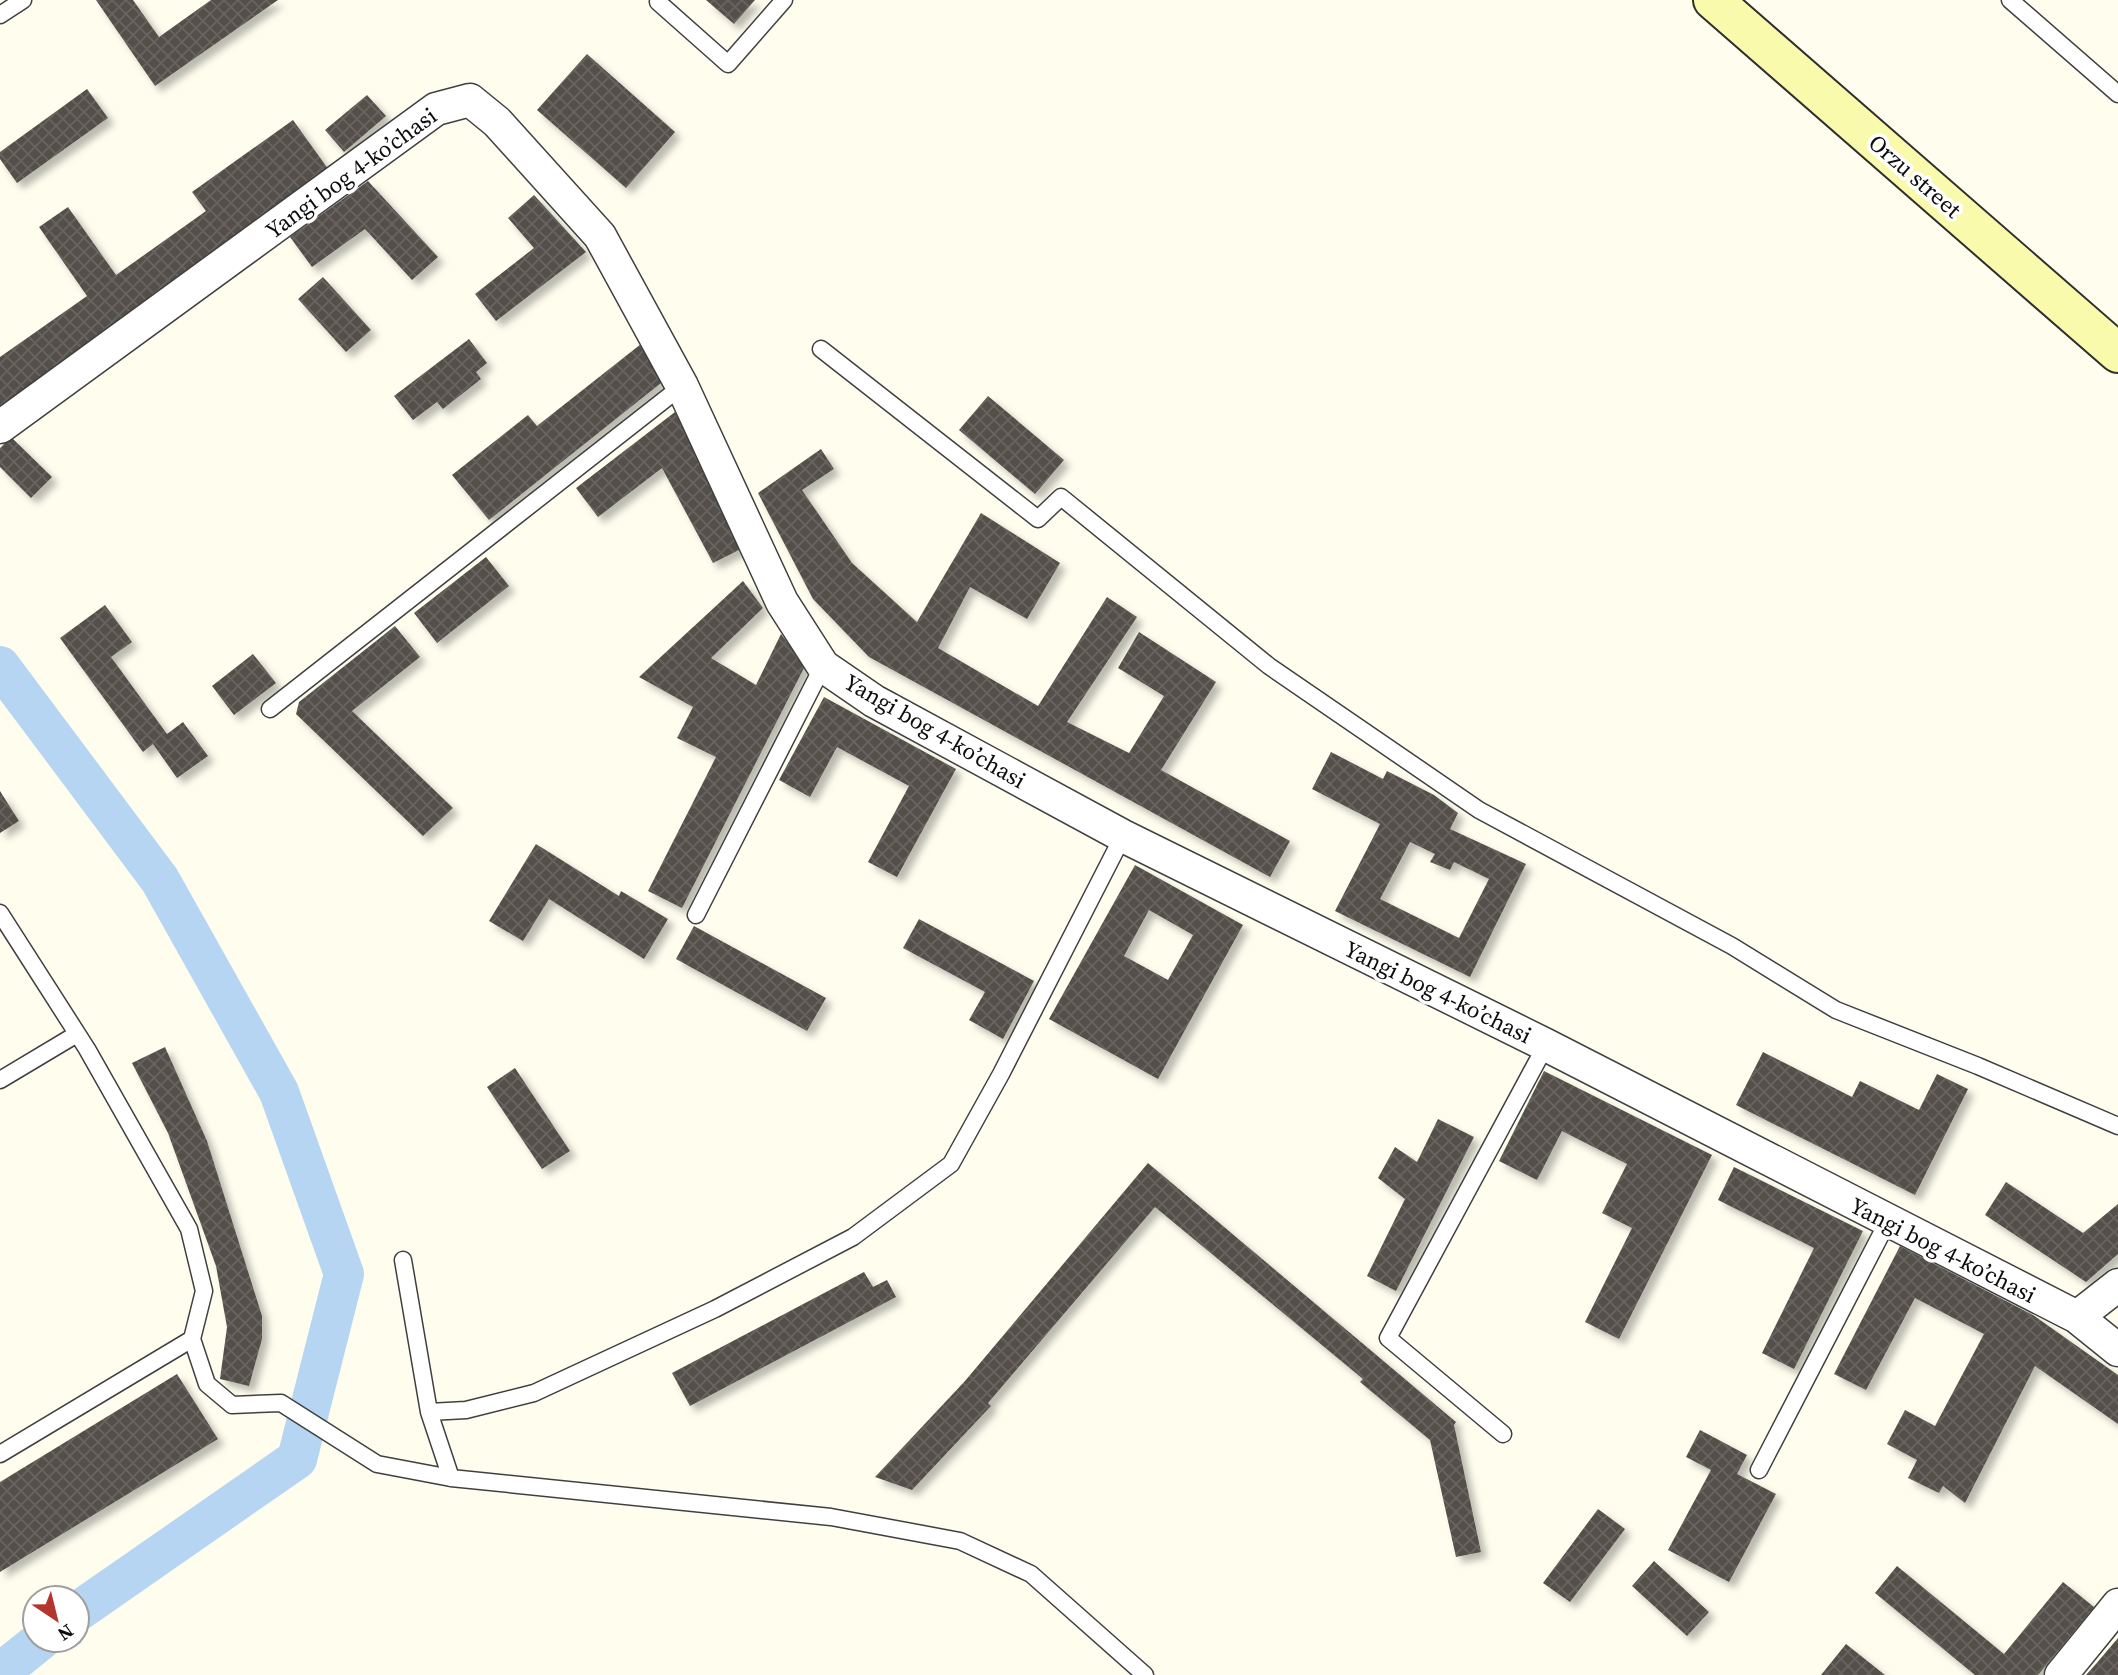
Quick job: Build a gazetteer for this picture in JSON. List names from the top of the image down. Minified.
{"streets":{"main road":["Orzu street"],"street":["Yangi bog 4-koʼchasi"]},"north":"bottom right"}
